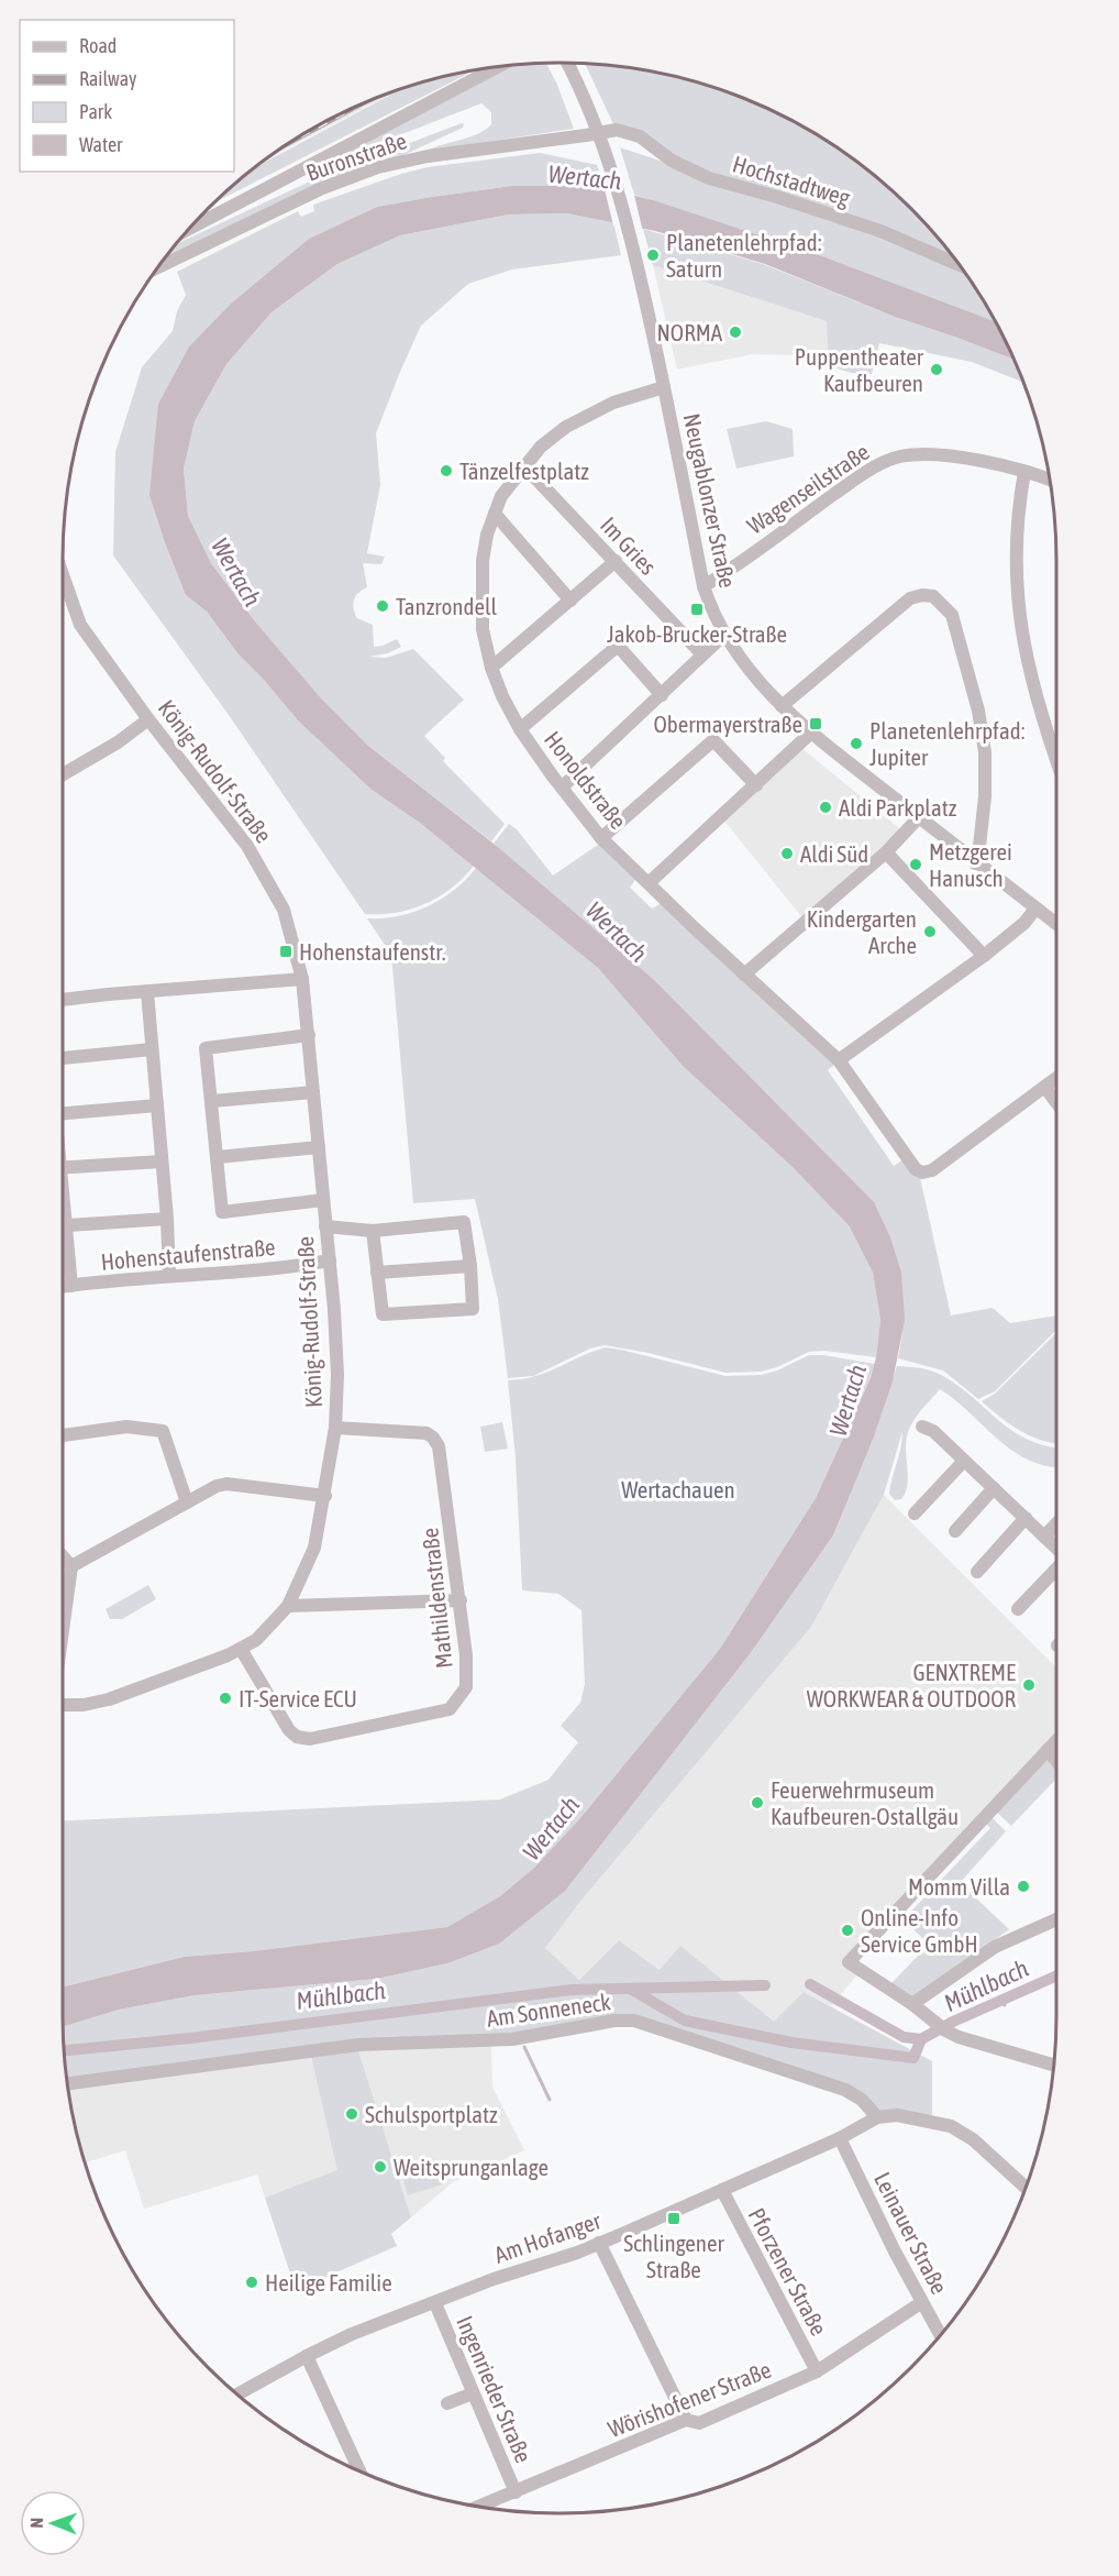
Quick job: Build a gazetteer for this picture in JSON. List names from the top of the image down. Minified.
{"streets":{"street":["Buronstraße","Hochstadtweg","Wagenseilstraße","Neugablonzer Straße","Im Gries","König-Rudolf-Straße","Honoldstraße","Hohenstaufenstraße","Mathildenstraße","Am Sonneneck","Leinauer Straße","Am Hofanger","Pforzener Straße","Ingenrieder Straße","Wörishofener Straße"]},"crossings":[["Buronstraße","Hochstadtweg"],["Buronstraße","Neugablonzer Straße"],["Hochstadtweg","Neugablonzer Straße"],["Wagenseilstraße","Neugablonzer Straße"],["Neugablonzer Straße","Honoldstraße"],["Im Gries","Honoldstraße"],["König-Rudolf-Straße","Hohenstaufenstraße"],["König-Rudolf-Straße","Mathildenstraße"],["Am Sonneneck","Am Hofanger"],["Leinauer Straße","Am Hofanger"],["Leinauer Straße","Wörishofener Straße"],["Am Hofanger","Pforzener Straße"],["Am Hofanger","Ingenrieder Straße"],["Pforzener Straße","Wörishofener Straße"],["Ingenrieder Straße","Wörishofener Straße"]],"water":["Wertach","Mühlbach"],"parks":["Wertachauen"],"places":{"other":["Planetenlehrpfad: Saturn","NORMA","Puppentheater Kaufbeuren","Tänzelfestplatz","Tanzrondell","Planetenlehrpfad: Jupiter","Aldi Parkplatz","Aldi Süd","Metzgerei Hanusch","Kindergarten Arche","GENXTREME WORKWEAR & OUTDOOR","IT-Service ECU","Feuerwehrmuseum Kaufbeuren-Ostallgäu","Momm Villa","Online-Info Service GmbH","Schulsportplatz","Weitsprunganlage","Heilige Familie"],"transit":["Jakob-Brucker-Straße","Obermayerstraße","Hohenstaufenstr.","Schlingener Straße"]},"legend":["Road","Railway","Park","Water"],"north":"left"}
